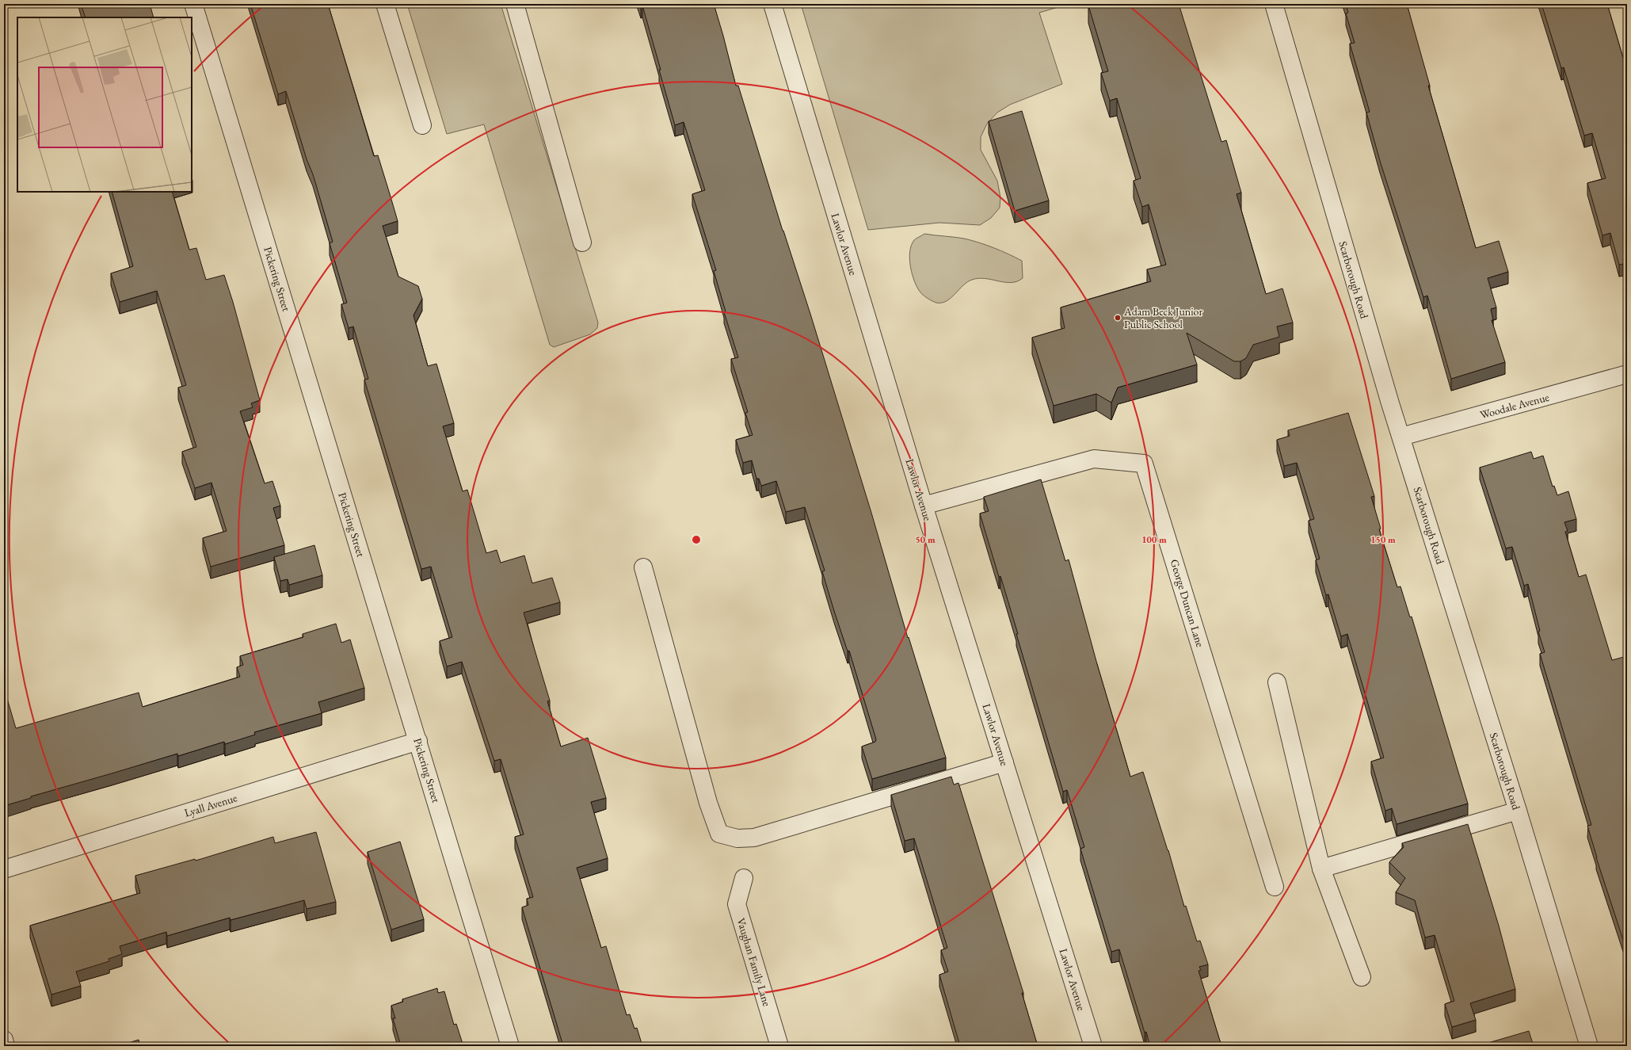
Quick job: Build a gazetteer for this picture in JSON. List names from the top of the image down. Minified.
{"streets":{"street":["Lawlor Avenue","Pickering Street","Scarborough Road","Woodale Avenue","George Duncan Lane","Lyall Avenue","Vaughan Family Lane"]},"crossings":[["Lawlor Avenue","George Duncan Lane"],["Pickering Street","Lyall Avenue"],["Scarborough Road","Woodale Avenue"]],"places":["Adam Beck Junior Public School"],"rings":["50 m","100 m","150 m"]}
